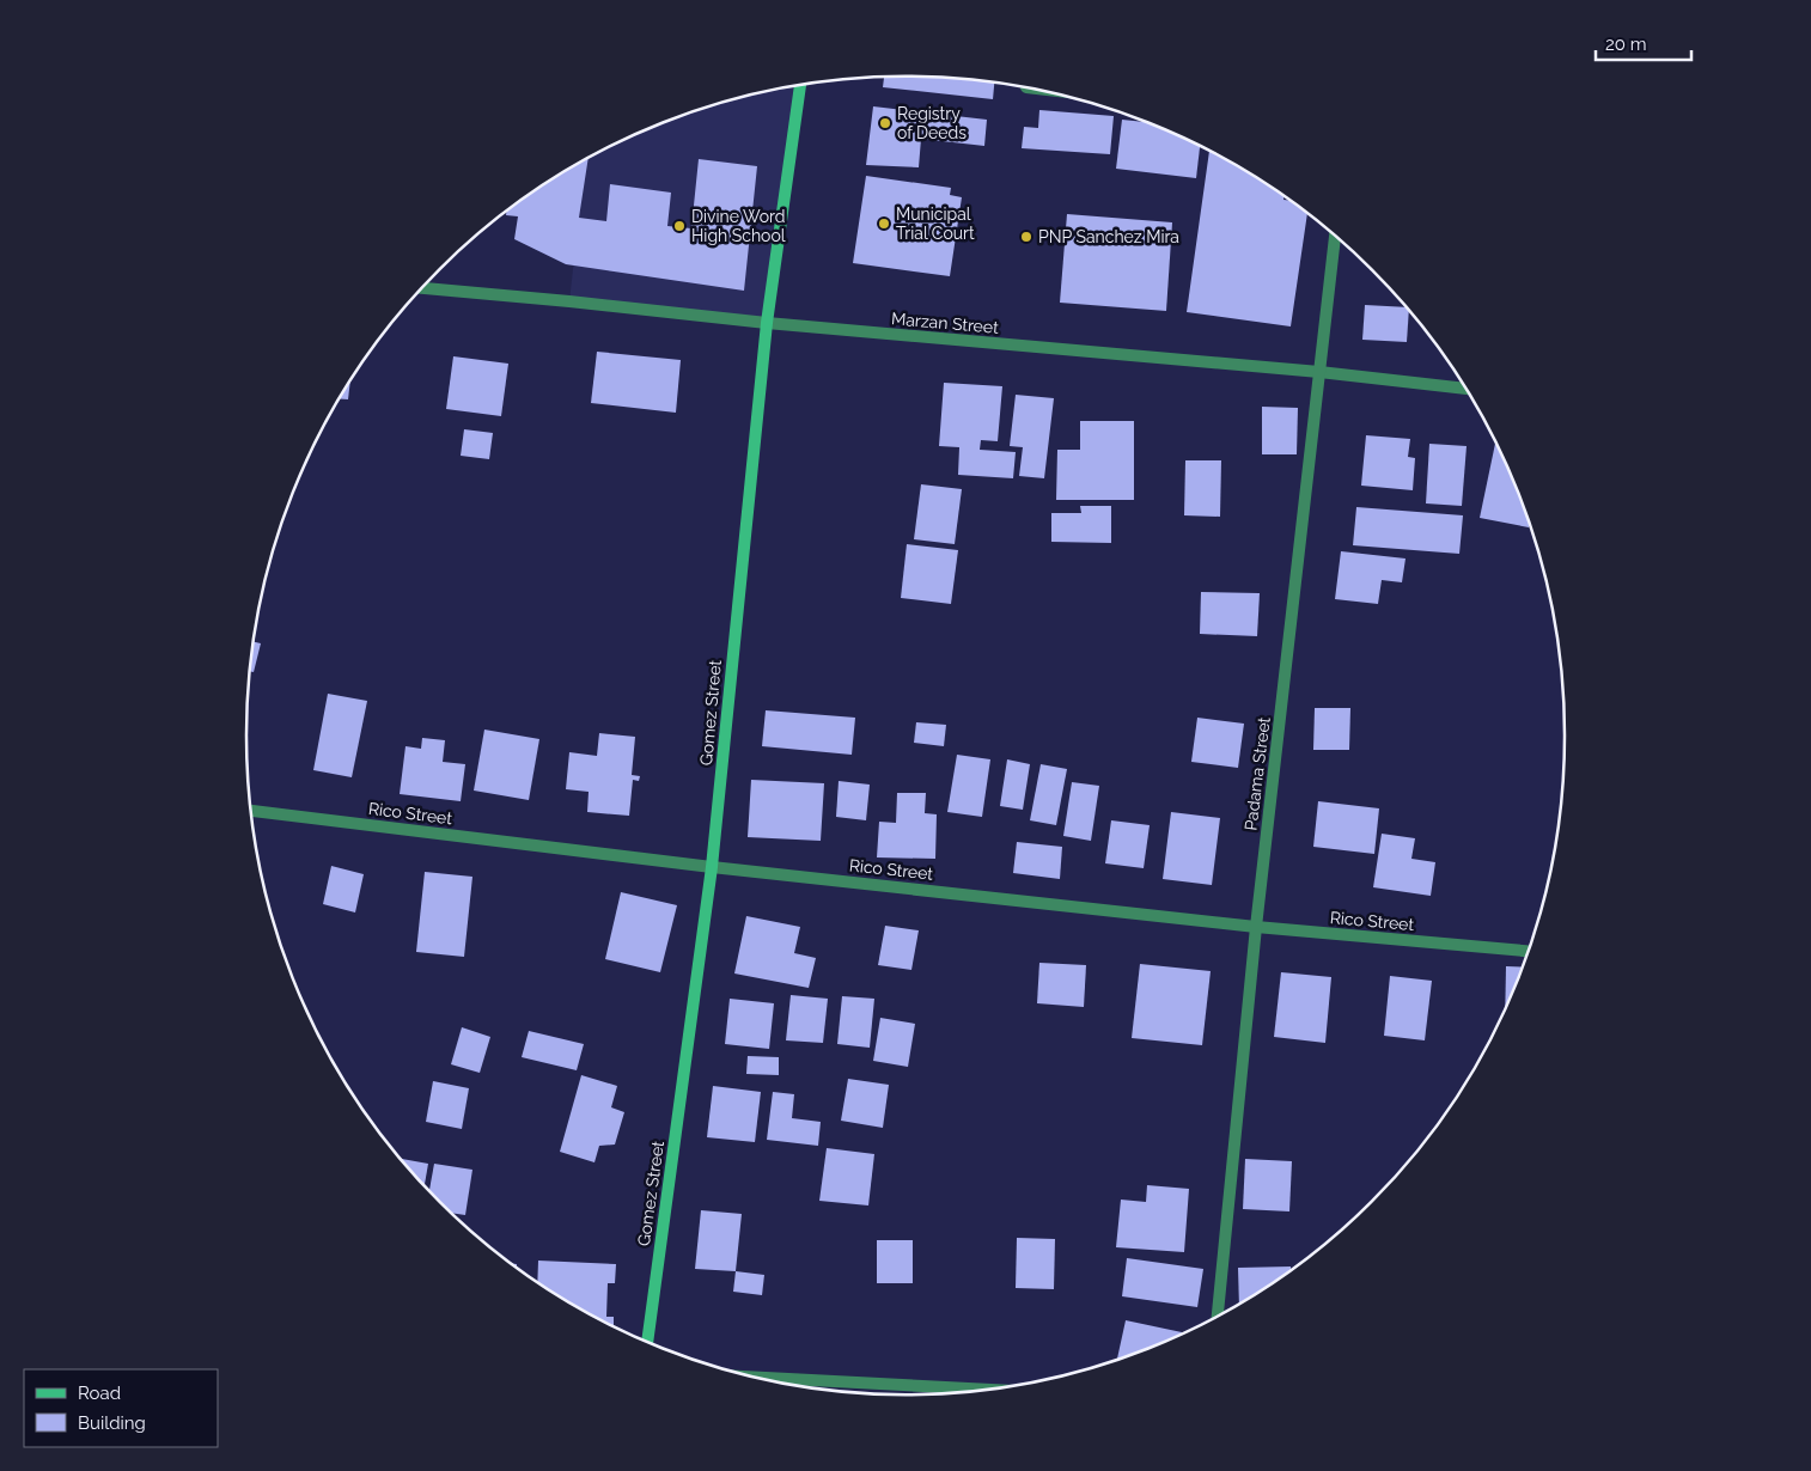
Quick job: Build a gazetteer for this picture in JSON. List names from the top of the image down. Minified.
{"streets":{"main road":["Gomez Street"],"street":["Marzan Street","Padama Street","Rico Street"]},"crossings":[["Marzan Street","Gomez Street"],["Marzan Street","Padama Street"],["Gomez Street","Rico Street"],["Padama Street","Rico Street"]],"places":["Registry of Deeds","Municipal Trial Court","Divine Word High School","PNP Sanchez Mira"],"legend":["Road","Building"],"scale_bar":"20 m"}
